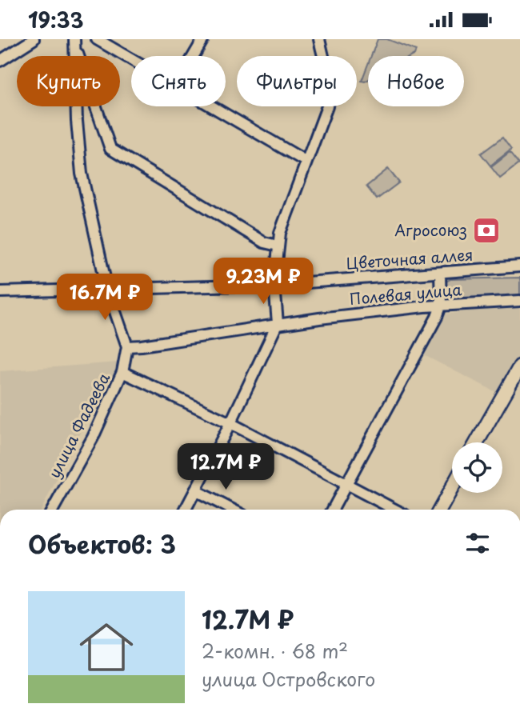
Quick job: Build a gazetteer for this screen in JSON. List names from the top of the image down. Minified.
{"streets":{"street":["Цветочная аллея","Полевая улица","улица Фадеева"]},"crossings":[["Полевая улица","улица Фадеева"]],"places":{"bank":["Агросоюз"]},"page":{"status":"19:33","chip":["Купить","Снять","Фильтры","Новое"],"price":["9.23M ₽","16.7M ₽","12.7M ₽"],"heading":"Объектов: 3","list":[{"name":"12.7M ₽","note":"2-комн. · 68 m² · улица Островского"}]}}
